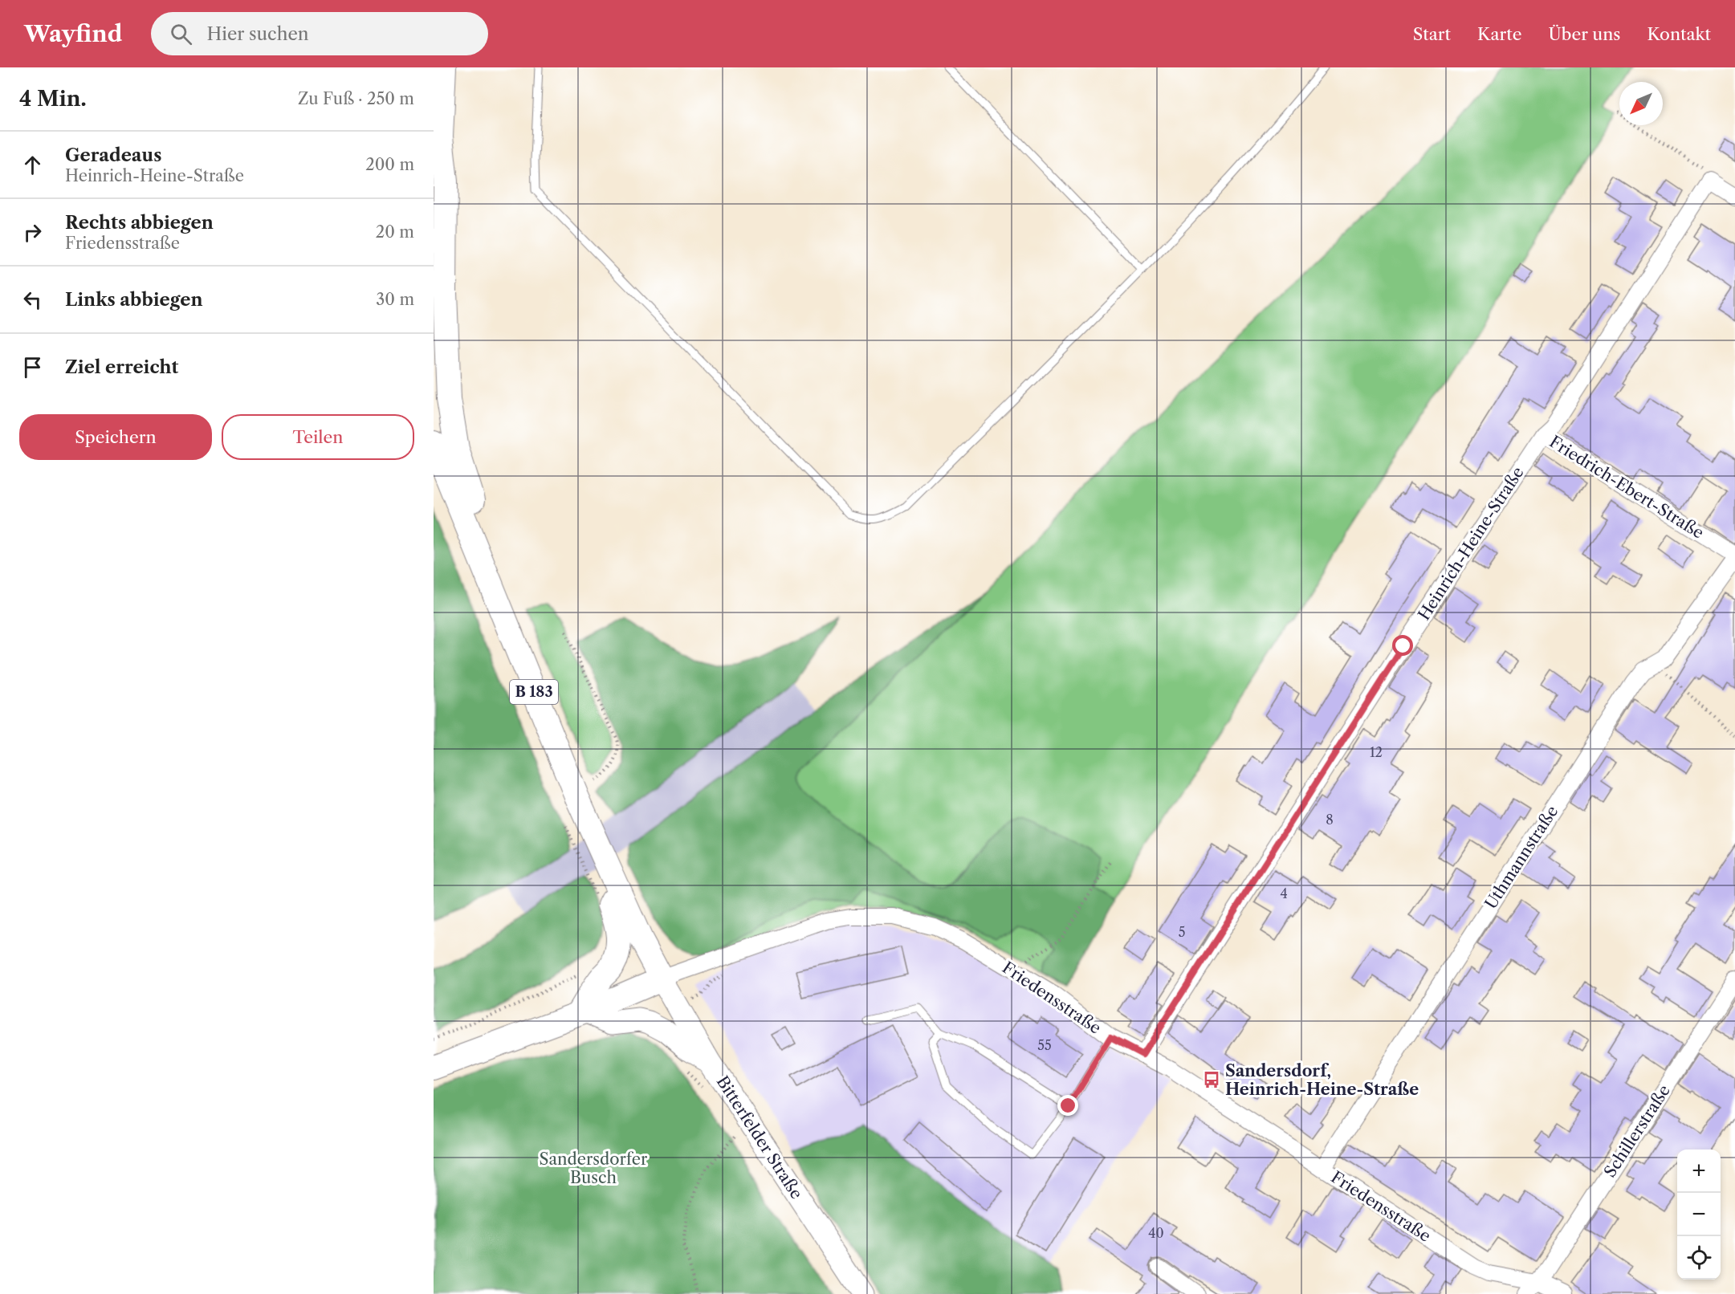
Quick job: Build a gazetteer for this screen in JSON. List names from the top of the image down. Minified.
{"streets":{"main road":["B 183"],"street":["Friedrich-Ebert-Straße","Heinrich-Heine-Straße","Uthmannstraße","Friedensstraße","Schillerstraße","Bitterfelder Straße"]},"crossings":[["Friedrich-Ebert-Straße","Heinrich-Heine-Straße"],["Heinrich-Heine-Straße","Friedensstraße"],["B 183","Friedensstraße"],["B 183","Bitterfelder Straße"],["Uthmannstraße","Friedensstraße"],["Friedensstraße","Schillerstraße"],["Friedensstraße","Bitterfelder Straße"]],"parks":["Sandersdorfer Busch"],"places":{"bus stop":["Sandersdorf, Heinrich-Heine-Straße"]},"house_numbers":["12","8","4","5","55","40"],"north":"bottom left","page":{"header":"Wayfind","search":"Hier suchen","nav":["Start","Karte","Über uns","Kontakt"],"heading":["4 Min.","Zu Fuß · 250 m"],"list":[["Geradeaus","Heinrich-Heine-Straße","200 m"],["Rechts abbiegen","Friedensstraße","20 m"],["Links abbiegen","30 m"],"Ziel erreicht"],"buttons":["Speichern","Teilen"],"map_buttons":["+","−"]}}
